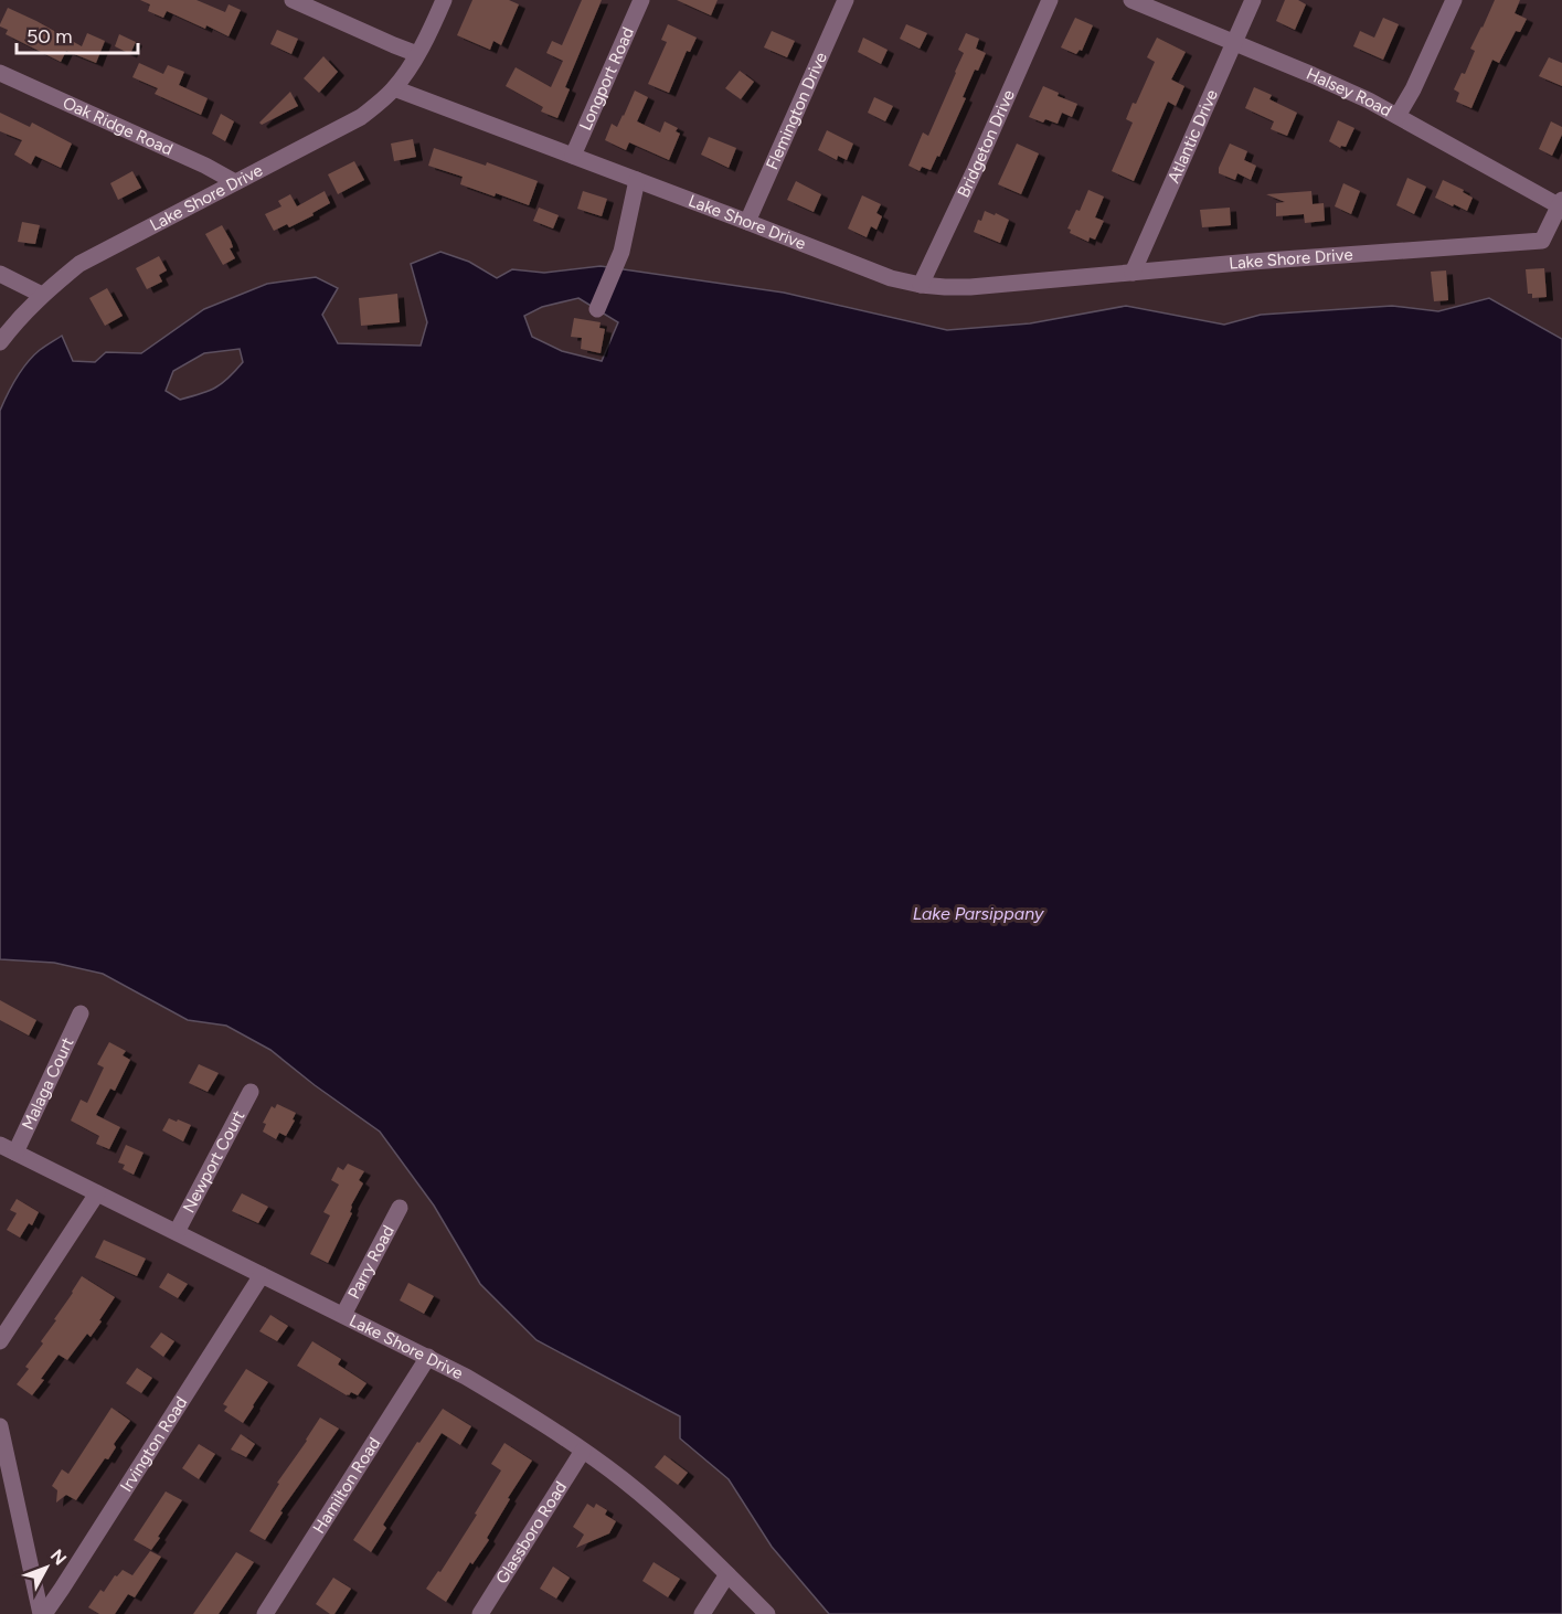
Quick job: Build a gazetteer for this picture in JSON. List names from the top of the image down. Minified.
{"streets":{"street":["Longport Road","Halsey Road","Flemington Drive","Oak Ridge Road","Atlantic Drive","Bridgeton Drive","Lake Shore Drive","Malaga Court","Newport Court","Parry Road","Irvington Road","Hamilton Road","Glassboro Road"]},"crossings":[["Longport Road","Lake Shore Drive"],["Halsey Road","Atlantic Drive"],["Halsey Road","Lake Shore Drive"],["Flemington Drive","Lake Shore Drive"],["Oak Ridge Road","Lake Shore Drive"],["Atlantic Drive","Lake Shore Drive"],["Bridgeton Drive","Lake Shore Drive"],["Lake Shore Drive","Malaga Court"],["Lake Shore Drive","Newport Court"],["Lake Shore Drive","Parry Road"],["Lake Shore Drive","Irvington Road"],["Lake Shore Drive","Hamilton Road"],["Lake Shore Drive","Glassboro Road"]],"water":["Lake Parsippany"],"scale_bar":"50 m","north":"top right"}
